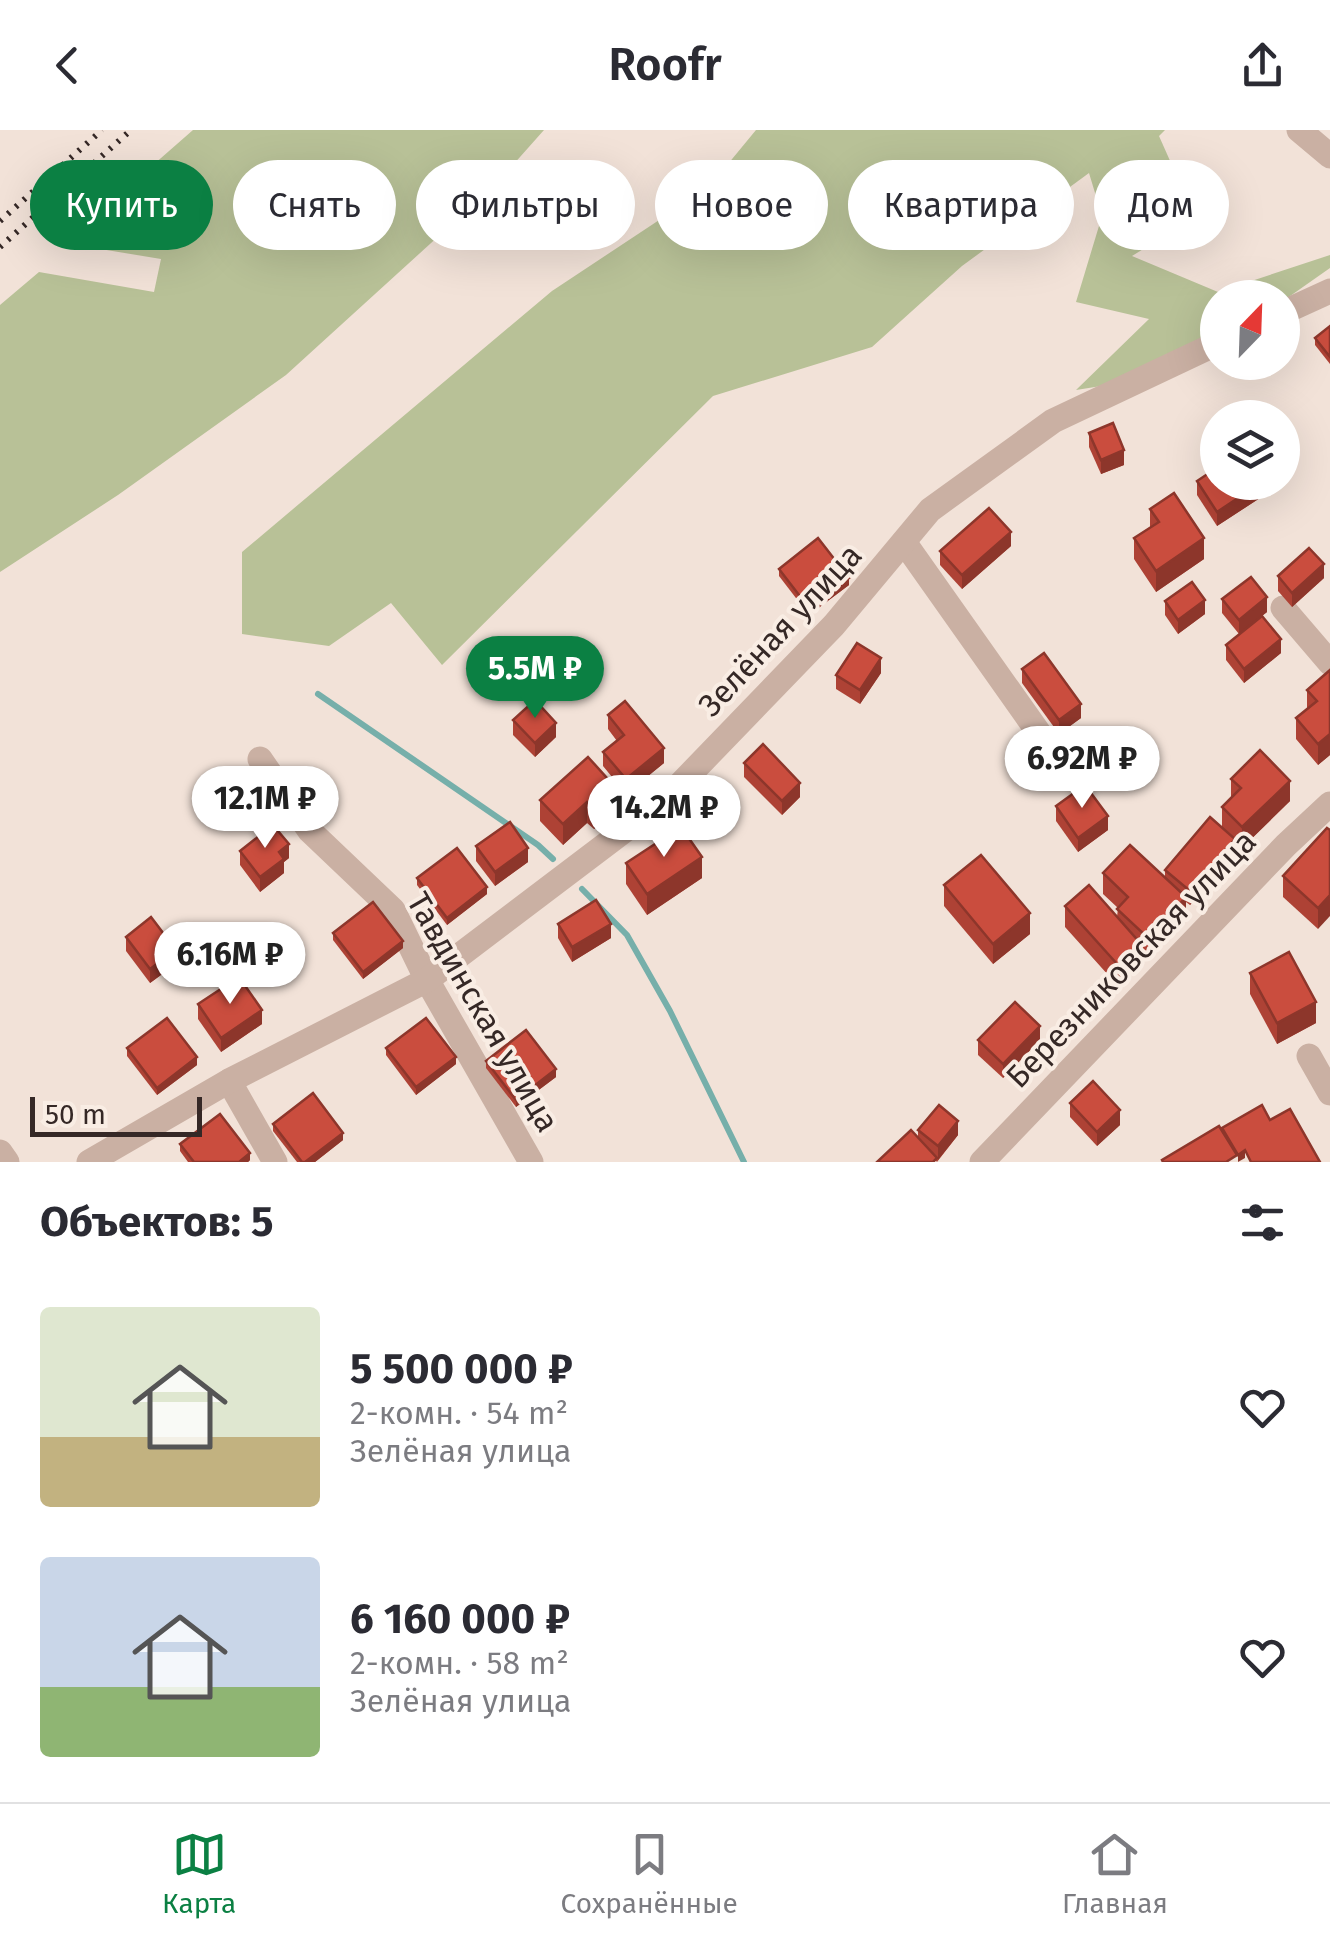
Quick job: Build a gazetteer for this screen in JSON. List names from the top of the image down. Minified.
{"streets":{"street":["Зелёная улица","Березниковская улица","Тавдинская улица"]},"crossings":[["Зелёная улица","Тавдинская улица"]],"scale_bar":"50 m","north":"top right","page":{"header":"Roofr","chip":["Купить","Снять","Фильтры","Новое","Квартира","Дом"],"price":["5.5M ₽","6.92M ₽","12.1M ₽","14.2M ₽","6.16M ₽"],"scale":"50 m","heading":"Объектов: 5","list":[{"name":"5 500 000 ₽","note":"2-комн. · 54 m² · Зелёная улица"},{"name":"6 160 000 ₽","note":"2-комн. · 58 m² · Зелёная улица"}],"tabs":["Карта","Сохранённые","Главная"]}}
